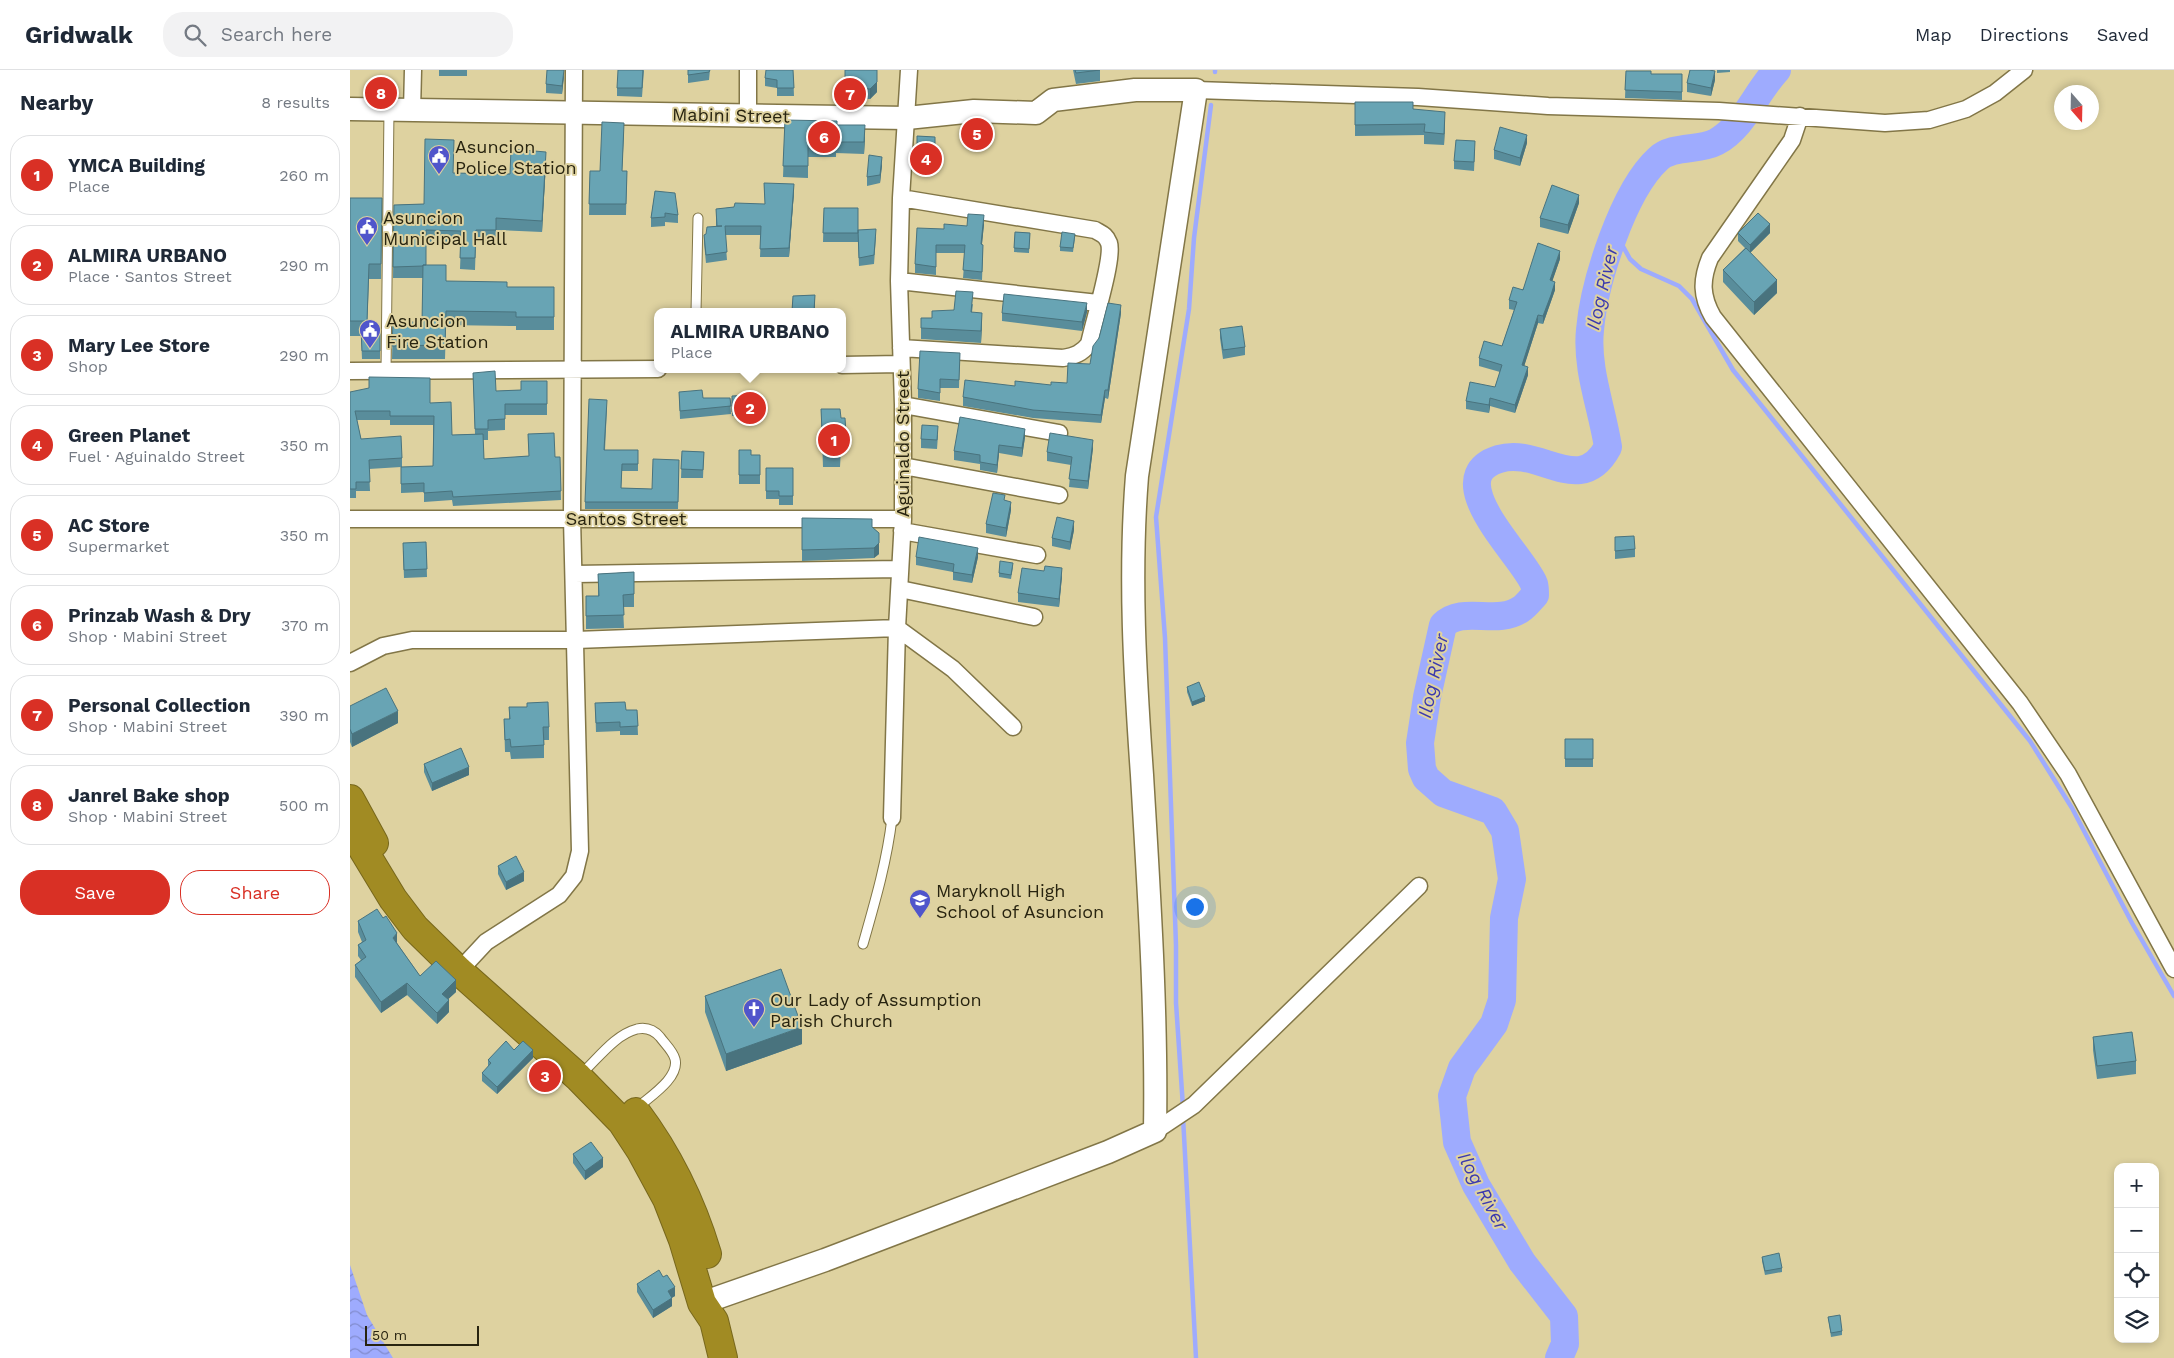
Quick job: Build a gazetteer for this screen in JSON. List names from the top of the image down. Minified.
{"streets":{"street":["Mabini Street","Aguinaldo Street","Santos Street"]},"crossings":[["Mabini Street","Aguinaldo Street"],["Aguinaldo Street","Santos Street"]],"water":["Ilog River"],"places":{"public building":["Asuncion Police Station","Asuncion Municipal Hall","Asuncion Fire Station"],"school or university":["Maryknoll High School of Asuncion"],"church":["Our Lady of Assumption Parish Church"]},"scale_bar":"50 m","north":"bottom","page":{"header":"Gridwalk","search":"Search here","nav":["Map","Directions","Saved"],"heading":["Nearby","8 results"],"pins":["8","7","5","6","4","2","1","3"],"list":[{"mark":"1","name":"YMCA Building","note":"Place","value":"260 m"},{"mark":"2","name":"ALMIRA URBANO","note":"Place · Santos Street","value":"290 m"},{"mark":"3","name":"Mary Lee Store","note":"Shop","value":"290 m"},{"mark":"4","name":"Green Planet","note":"Fuel · Aguinaldo Street","value":"350 m"},{"mark":"5","name":"AC Store","note":"Supermarket","value":"350 m"},{"mark":"6","name":"Prinzab Wash & Dry","note":"Shop · Mabini Street","value":"370 m"},{"mark":"7","name":"Personal Collection","note":"Shop · Mabini Street","value":"390 m"},{"mark":"8","name":"Janrel Bake shop","note":"Shop · Mabini Street","value":"500 m"}],"popup":["ALMIRA URBANO","Place"],"buttons":["Save","Share"],"map_buttons":["+","−"],"scale":"50 m"}}
